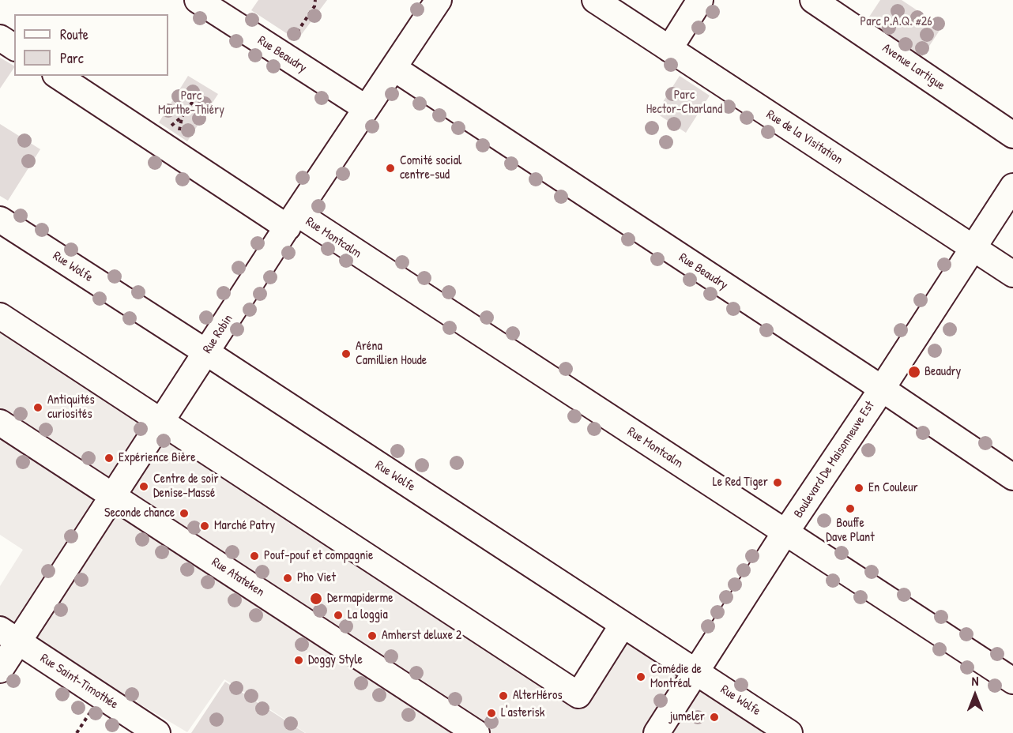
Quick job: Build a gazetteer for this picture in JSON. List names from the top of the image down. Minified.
{"streets":{"street":["Rue Beaudry","Avenue Lartigue","Rue de la Visitation","Rue Montcalm","Rue Wolfe","Rue Robin","Boulevard De Maisonneuve Est","Rue Atateken","Rue Saint-Timothée"]},"crossings":[["Rue Beaudry","Rue Robin"],["Rue Beaudry","Boulevard De Maisonneuve Est"],["Rue de la Visitation","Boulevard De Maisonneuve Est"],["Rue Montcalm","Rue Robin"],["Rue Montcalm","Boulevard De Maisonneuve Est"],["Rue Wolfe","Rue Robin"],["Rue Wolfe","Boulevard De Maisonneuve Est"],["Rue Robin","Rue Atateken"],["Rue Robin","Rue Saint-Timothée"]],"parks":["Parc P.A.Q. #26","Parc Hector-Charland","Parc Marthe-Thiéry"],"places":["Comité social centre-sud","Aréna Camillien Houde","Beaudry","Antiquités curiosités","Expérience Bière","Le Red Tiger","Centre de soir Denise-Massé","En Couleur","Bouffe Dave Plant","Seconde chance","Marché Patry","Pouf-pouf et compagnie","Pho Viet","Dermapiderme","La loggia","Amherst deluxe 2","Doggy Style","Comédie de Montréal","AlterHéros","L'asterisk","jumeler"],"legend":["Route","Parc"],"north":"top"}
